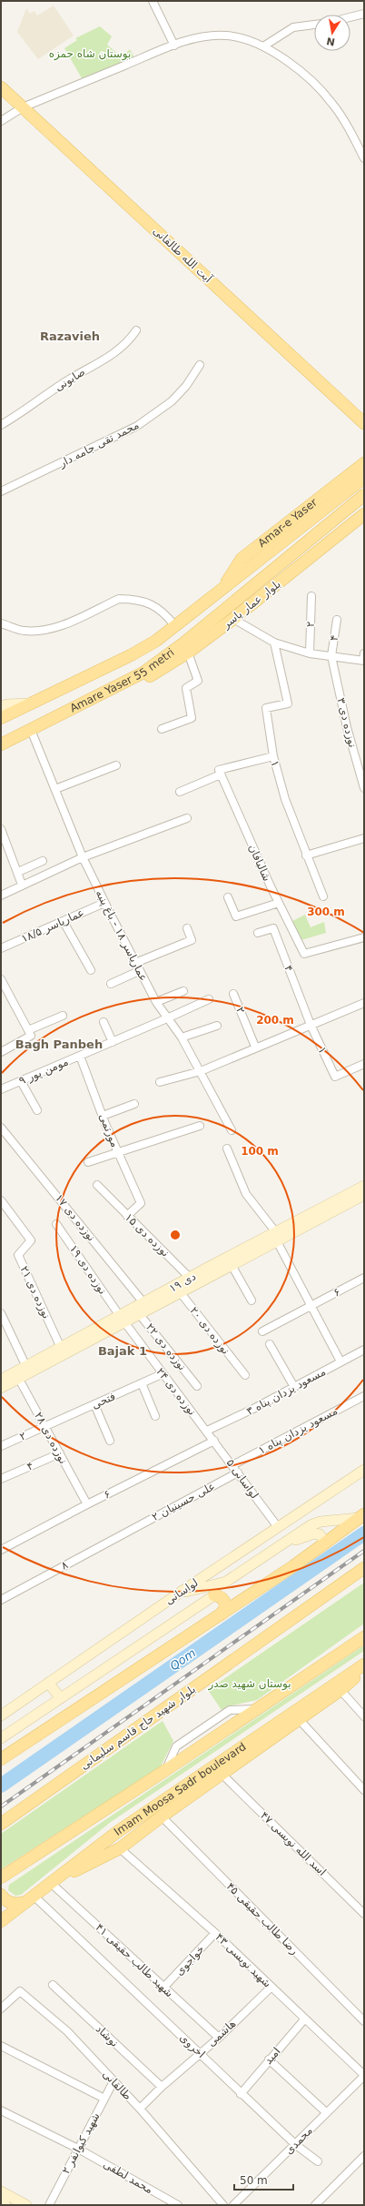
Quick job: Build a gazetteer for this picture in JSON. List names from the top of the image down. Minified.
{"streets":{"main road":["آیت الله طالقانی","Amar-e Yaser","بلوار عمار یاسر","Amare Yaser 55 metri","۱۹ دی","لواسانی","بلوار شهید حاج قاسم سلیمانی","Imam Moosa Sadr boulevard"],"street":["صابونی","محمد تقی جامه دار","۲","۴","نوزده دی ۳","۱","شالبافان","عماریاسر ۱۸/۵","عماریاسر ۱۸ - باغ پنبه","مومن پور ۹","مورتمی","نوزده دی ۱۷","نوزده دی ۱۵","نوزده دی ۱۹","نوزده دی ۲۱","۶","نوزده دی ۲۰","نوزده دی ۲۲","نوزده دی ۲۴","۳ مسعود یزدان پناه","فتحی","۱ مسعود یزدان پناه","نوزده دی ۲۸","لواسانی ۵","۲ علی حسینیان","۸","۴۷ اسد الله نویسی","۴۵ رضا طالب حقیقی","۴۱ شهید طالب حقیقی","خواجوی","۴۳ شهید نویسی","هاشمی","نوشاد","اخروی","امید","طالقانی","محمدی","شهید کیوانفر ۲","محمد لطفی"]},"crossings":[["Amar-e Yaser","Amare Yaser 55 metri"],["بلوار عمار یاسر","Amare Yaser 55 metri"],["۲","فتحی"],["۲","نوزده دی ۲۸"],["۴","نوزده دی ۳"],["۴","۱"],["۴","نوزده دی ۲۸"],["Amare Yaser 55 metri","عماریاسر ۱۸ - باغ پنبه"],["عماریاسر ۱۸/۵","عماریاسر ۱۸ - باغ پنبه"],["عماریاسر ۱۸ - باغ پنبه","مومن پور ۹"],["مومن پور ۹","مورتمی"],["مورتمی","نوزده دی ۱۵"],["نوزده دی ۱۷","۱۹ دی"],["نوزده دی ۱۷","نوزده دی ۲۲"],["نوزده دی ۱۵","۱۹ دی"],["نوزده دی ۱۹","۱۹ دی"],["نوزده دی ۱۹","نوزده دی ۲۴"],["۱۹ دی","نوزده دی ۲۱"],["۱۹ دی","نوزده دی ۲۰"],["۱۹ دی","نوزده دی ۲۲"],["۱۹ دی","نوزده دی ۲۴"],["۱۹ دی","نوزده دی ۲۸"],["۶","نوزده دی ۲۸"],["۶","لواسانی ۵"],["نوزده دی ۲۴","۳ مسعود یزدان پناه"],["نوزده دی ۲۴","فتحی"],["نوزده دی ۲۴","لواسانی ۵"],["۳ مسعود یزدان پناه","لواسانی ۵"],["فتحی","نوزده دی ۲۸"],["۱ مسعود یزدان پناه","لواسانی ۵"],["لواسانی ۵","۲ علی حسینیان"],["لواسانی ۵","لواسانی"],["۲ علی حسینیان","۸"],["Imam Moosa Sadr boulevard","۴۱ شهید طالب حقیقی"],["Imam Moosa Sadr boulevard","اخروی"],["۴۱ شهید طالب حقیقی","خواجوی"],["۴۱ شهید طالب حقیقی","هاشمی"],["خواجوی","۴۳ شهید نویسی"],["۴۳ شهید نویسی","هاشمی"],["۴۳ شهید نویسی","امید"],["۴۳ شهید نویسی","محمدی"],["هاشمی","نوشاد"],["هاشمی","اخروی"],["هاشمی","طالقانی"],["اخروی","امید"],["اخروی","محمدی"],["طالقانی","شهید کیوانفر ۲"],["شهید کیوانفر ۲","محمد لطفی"]],"districts":["Razavieh","Bagh Panbeh","Bajak 1"],"water":["Qom"],"parks":["بوستان شاه حمزه","بوستان شهید صدر"],"scale_bar":"50 m","north":"bottom","rings":["300 m","200 m","100 m"]}
